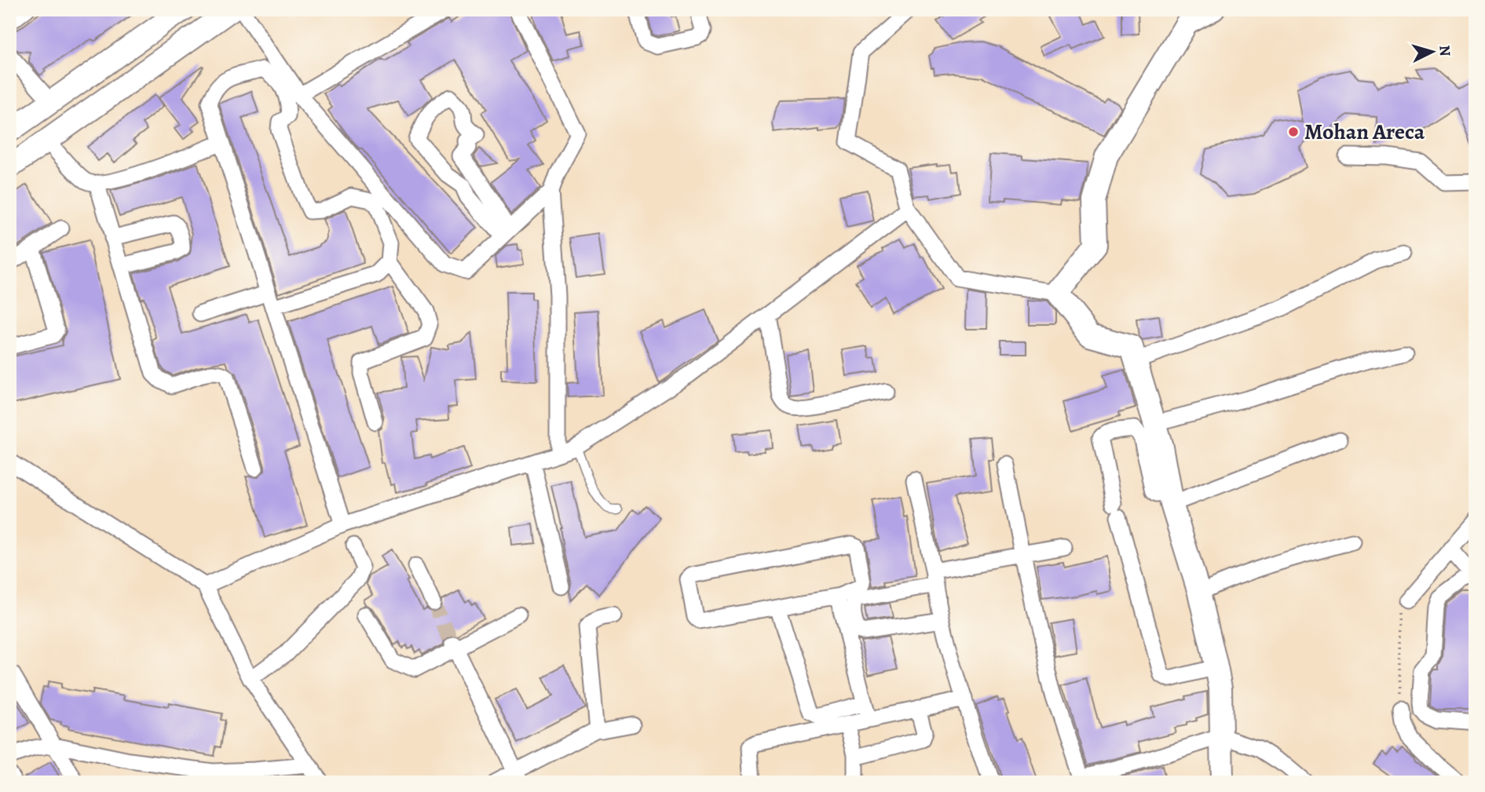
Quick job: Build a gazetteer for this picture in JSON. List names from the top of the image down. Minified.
{"places":["Mohan Areca"],"north":"right"}
